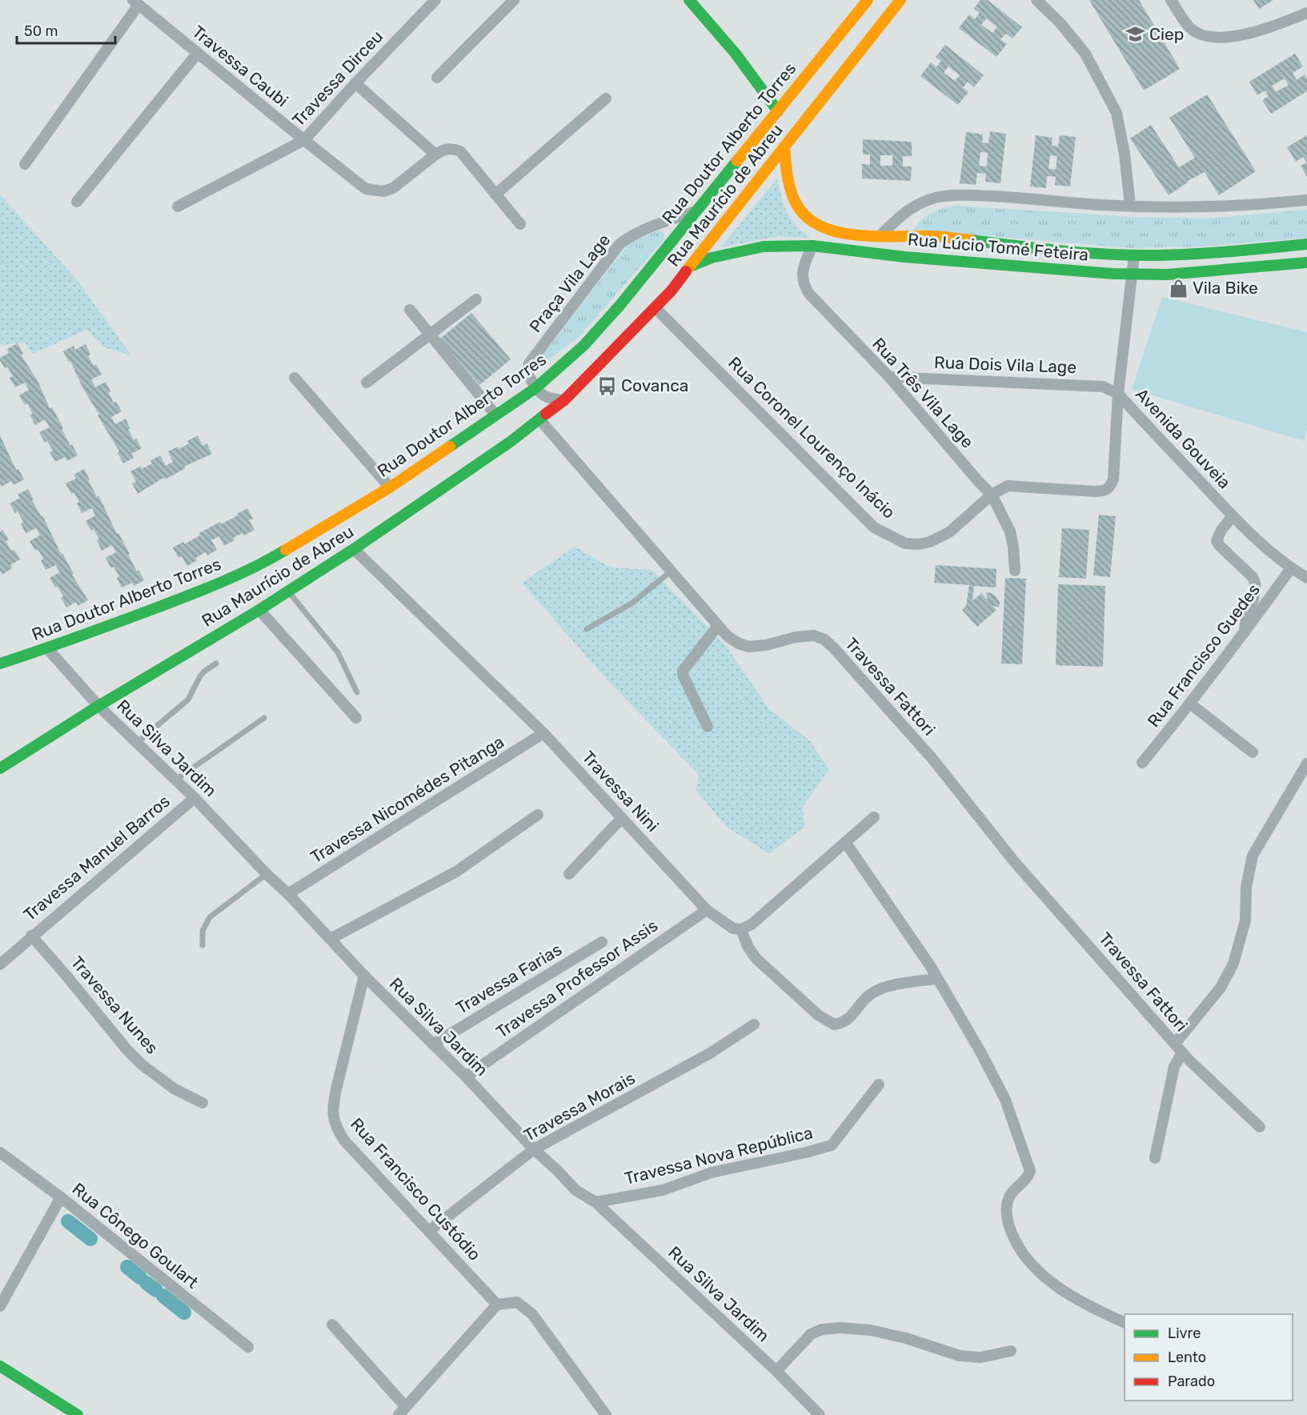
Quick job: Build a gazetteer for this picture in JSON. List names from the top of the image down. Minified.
{"streets":{"main road":["Rua Doutor Alberto Torres","Rua Maurício de Abreu","Rua Lúcio Tomé Feteira"],"street":["Travessa Caubi","Travessa Dirceu","Praça Vila Lage","Rua Dois Vila Lage","Rua Três Vila Lage","Rua Coronel Lourenço Inácio","Avenida Gouveia","Rua Francisco Guedes","Travessa Fattori","Rua Silva Jardim","Travessa Nini","Travessa Nicomédes Pitanga","Travessa Manuel Barros","Travessa Farias","Travessa Professor Assis","Travessa Nunes","Travessa Morais","Travessa Nova República","Rua Francisco Custódio","Rua Cônego Goulart"]},"crossings":[["Travessa Caubi","Travessa Dirceu"],["Rua Doutor Alberto Torres","Praça Vila Lage"],["Rua Doutor Alberto Torres","Rua Silva Jardim"],["Rua Maurício de Abreu","Rua Lúcio Tomé Feteira"],["Rua Maurício de Abreu","Rua Coronel Lourenço Inácio"],["Rua Maurício de Abreu","Travessa Fattori"],["Rua Maurício de Abreu","Rua Silva Jardim"],["Rua Maurício de Abreu","Travessa Nini"],["Rua Lúcio Tomé Feteira","Rua Três Vila Lage"],["Rua Lúcio Tomé Feteira","Avenida Gouveia"],["Rua Dois Vila Lage","Rua Três Vila Lage"],["Rua Dois Vila Lage","Rua Coronel Lourenço Inácio"],["Rua Dois Vila Lage","Avenida Gouveia"],["Rua Três Vila Lage","Rua Coronel Lourenço Inácio"],["Rua Coronel Lourenço Inácio","Avenida Gouveia"],["Avenida Gouveia","Rua Francisco Guedes"],["Rua Silva Jardim","Travessa Nicomédes Pitanga"],["Rua Silva Jardim","Travessa Manuel Barros"],["Rua Silva Jardim","Travessa Farias"],["Rua Silva Jardim","Travessa Professor Assis"],["Rua Silva Jardim","Travessa Morais"],["Rua Silva Jardim","Travessa Nova República"],["Rua Silva Jardim","Rua Francisco Custódio"],["Travessa Nini","Travessa Nicomédes Pitanga"],["Travessa Nini","Travessa Professor Assis"],["Travessa Manuel Barros","Travessa Nunes"],["Travessa Morais","Rua Francisco Custódio"]],"places":{"school or university":["Ciep"],"shop":["Vila Bike"],"bus stop":["Covanca"]},"legend":["Livre","Lento","Parado"],"scale_bar":"50 m"}
